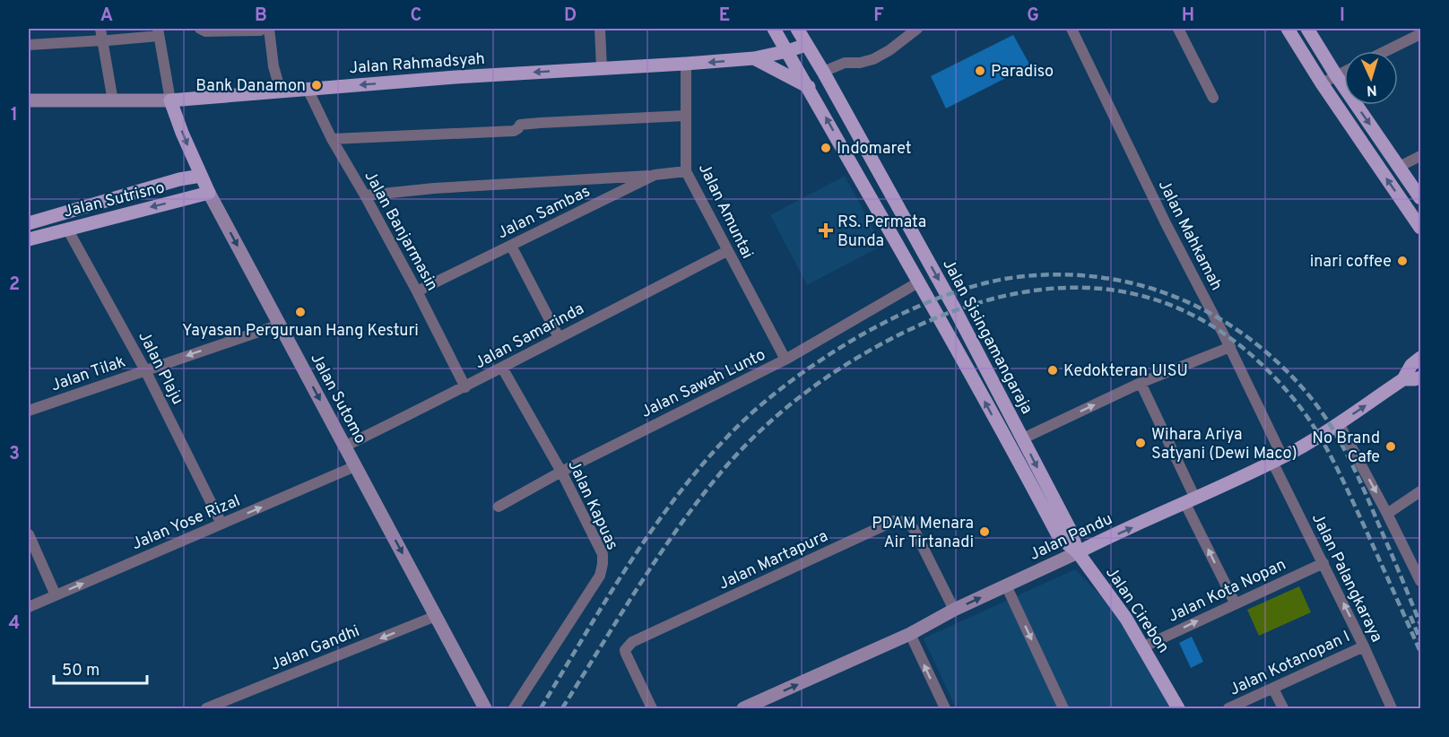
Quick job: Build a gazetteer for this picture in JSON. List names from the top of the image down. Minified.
{"streets":{"main road":["Jalan Rahmadsyah","Jalan Sutrisno","Jalan Sisingamangaraja","Jalan Sutomo","Jalan Pandu","Jalan Cirebon"],"street":["Jalan Amuntai","Jalan Sambas","Jalan Banjarmasin","Jalan Mahkamah","Jalan Samarinda","Jalan Plaju","Jalan Tilak","Jalan Sawah Lunto","Jalan Kapuas","Jalan Yose Rizal","Jalan Martapura","Jalan Palangkaraya","Jalan Kota Nopan","Jalan Gandhi","Jalan Kotanopan I"]},"crossings":[["Jalan Rahmadsyah","Jalan Amuntai"],["Jalan Rahmadsyah","Jalan Banjarmasin"],["Jalan Rahmadsyah","Jalan Sisingamangaraja"],["Jalan Rahmadsyah","Jalan Sutomo"],["Jalan Sutrisno","Jalan Plaju"],["Jalan Sutrisno","Jalan Sutomo"],["Jalan Amuntai","Jalan Sambas"],["Jalan Amuntai","Jalan Samarinda"],["Jalan Amuntai","Jalan Sawah Lunto"],["Jalan Sambas","Jalan Banjarmasin"],["Jalan Banjarmasin","Jalan Samarinda"],["Jalan Mahkamah","Jalan Pandu"],["Jalan Mahkamah","Jalan Palangkaraya"],["Jalan Samarinda","Jalan Sutomo"],["Jalan Samarinda","Jalan Kapuas"],["Jalan Sisingamangaraja","Jalan Sawah Lunto"],["Jalan Sisingamangaraja","Jalan Pandu"],["Jalan Sisingamangaraja","Jalan Cirebon"],["Jalan Plaju","Jalan Tilak"],["Jalan Plaju","Jalan Yose Rizal"],["Jalan Tilak","Jalan Sutomo"],["Jalan Sawah Lunto","Jalan Kapuas"],["Jalan Sutomo","Jalan Yose Rizal"],["Jalan Sutomo","Jalan Gandhi"],["Jalan Pandu","Jalan Martapura"],["Jalan Pandu","Jalan Palangkaraya"],["Jalan Pandu","Jalan Cirebon"],["Jalan Palangkaraya","Jalan Kota Nopan"],["Jalan Palangkaraya","Jalan Kotanopan I"],["Jalan Kota Nopan","Jalan Cirebon"]],"one_way":["Jalan Rahmadsyah","Jalan Tilak","Jalan Sutomo","Jalan Yose Rizal","Jalan Pandu","Jalan Kota Nopan","Jalan Gandhi"],"places":{"other":["Paradiso","Bank Danamon","Indomaret","inari coffee","Yayasan Perguruan Hang Kesturi","Kedokteran UISU","Wihara Ariya Satyani (Dewi Maco)","No Brand Cafe","PDAM Menara Air Tirtanadi"],"health":["RS. Permata Bunda"]},"scale_bar":"50 m","north":"bottom","grid":{"columns":["A","B","C","D","E","F","G","H","I"],"rows":["1","2","3","4"]}}
